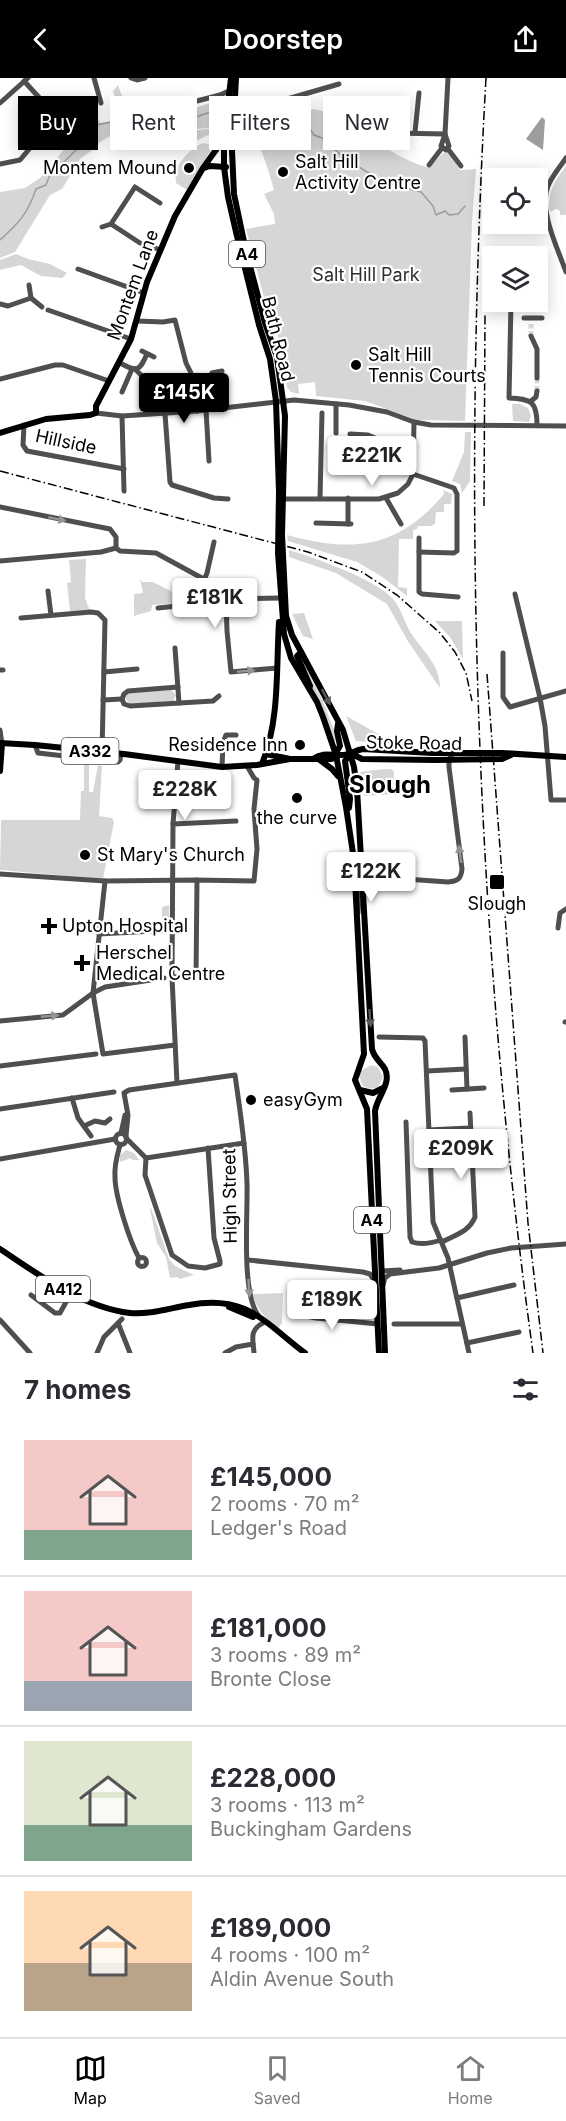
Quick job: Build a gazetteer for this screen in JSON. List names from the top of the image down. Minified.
{"streets":{"main road":["A4","Montem Lane","Bath Road","Stoke Road","A332","A412"],"street":["Hillside","High Street"]},"crossings":[["A4","Bath Road"],["A4","Stoke Road"],["High Street","A412"]],"districts":["Slough"],"parks":["Salt Hill Park"],"places":{"other":["Montem Mound","Salt Hill Activity Centre","Salt Hill Tennis Courts","Residence Inn","the curve","St Mary's Church","easyGym"],"transit":["Slough"],"health":["Upton Hospital","Herschel Medical Centre"]},"page":{"header":"Doorstep","chip":["Buy","Rent","Filters","New"],"price":["£145K","£221K","£181K","£228K","£122K","£209K","£189K"],"heading":"7 homes","list":[{"name":"£145,000","note":"2 rooms · 70 m² · Ledger's Road"},{"name":"£181,000","note":"3 rooms · 89 m² · Bronte Close"},{"name":"£228,000","note":"3 rooms · 113 m² · Buckingham Gardens"},{"name":"£189,000","note":"4 rooms · 100 m² · Aldin Avenue South"}],"tabs":["Map","Saved","Home"]}}
